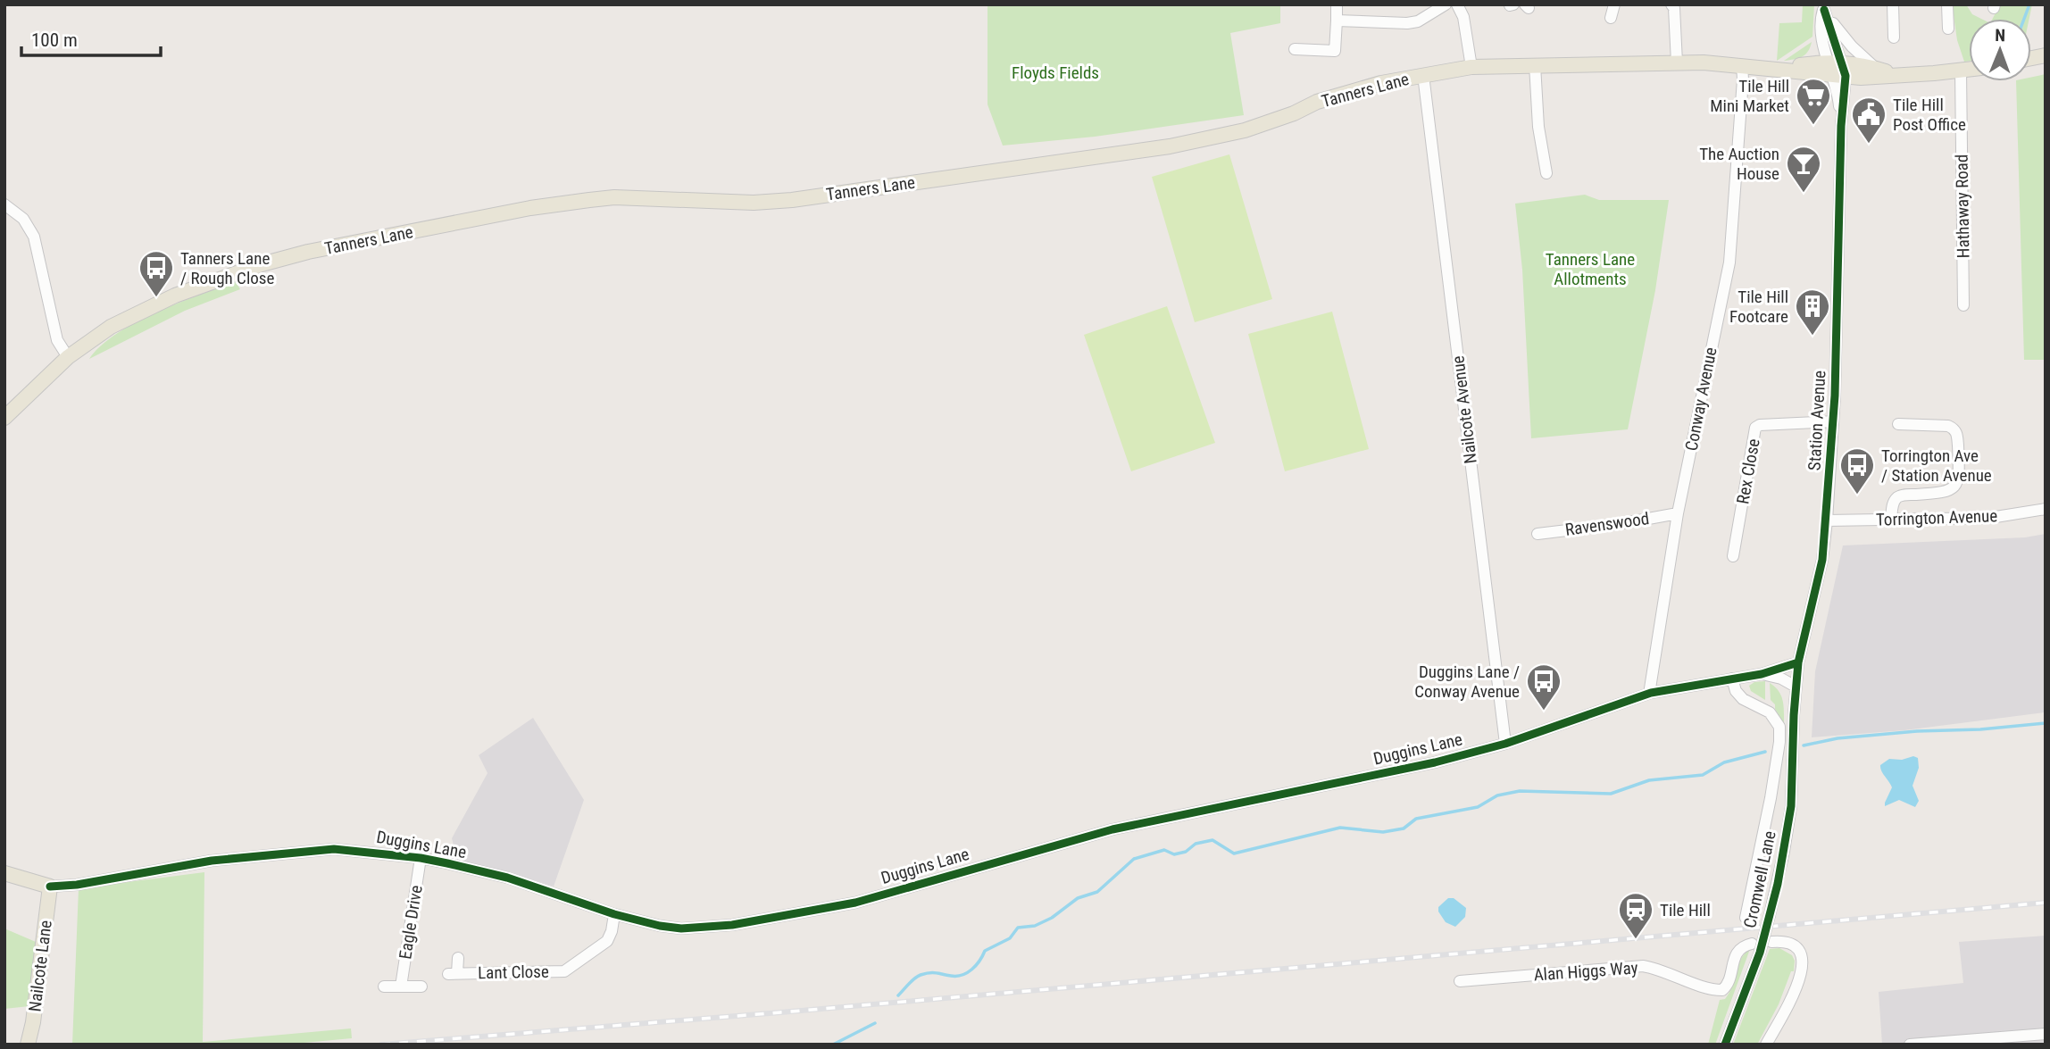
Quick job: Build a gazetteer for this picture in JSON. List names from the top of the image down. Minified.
{"streets":{"main road":["Tanners Lane","Nailcote Lane"],"street":["Hathaway Road","Conway Avenue","Nailcote Avenue","Station Avenue","Rex Close","Torrington Avenue","Ravenswood","Duggins Lane","Cromwell Lane","Eagle Drive","Alan Higgs Way","Lant Close"]},"crossings":[["Tanners Lane","Conway Avenue"],["Tanners Lane","Nailcote Avenue"],["Tanners Lane","Station Avenue"],["Conway Avenue","Ravenswood"],["Conway Avenue","Duggins Lane"],["Nailcote Avenue","Duggins Lane"],["Station Avenue","Rex Close"],["Station Avenue","Torrington Avenue"],["Station Avenue","Duggins Lane"],["Station Avenue","Cromwell Lane"],["Duggins Lane","Eagle Drive"],["Duggins Lane","Nailcote Lane"],["Duggins Lane","Lant Close"],["Cromwell Lane","Alan Higgs Way"]],"parks":["Floyds Fields","Tanners Lane Allotments"],"places":{"supermarket":["Tile Hill Mini Market"],"public building":["Tile Hill Post Office"],"bar":["The Auction House"],"bus stop":["Tanners Lane / Rough Close","Torrington Ave / Station Avenue","Duggins Lane / Conway Avenue"],"building":["Tile Hill Footcare"],"station":["Tile Hill"]},"scale_bar":"100 m","north":"top"}
